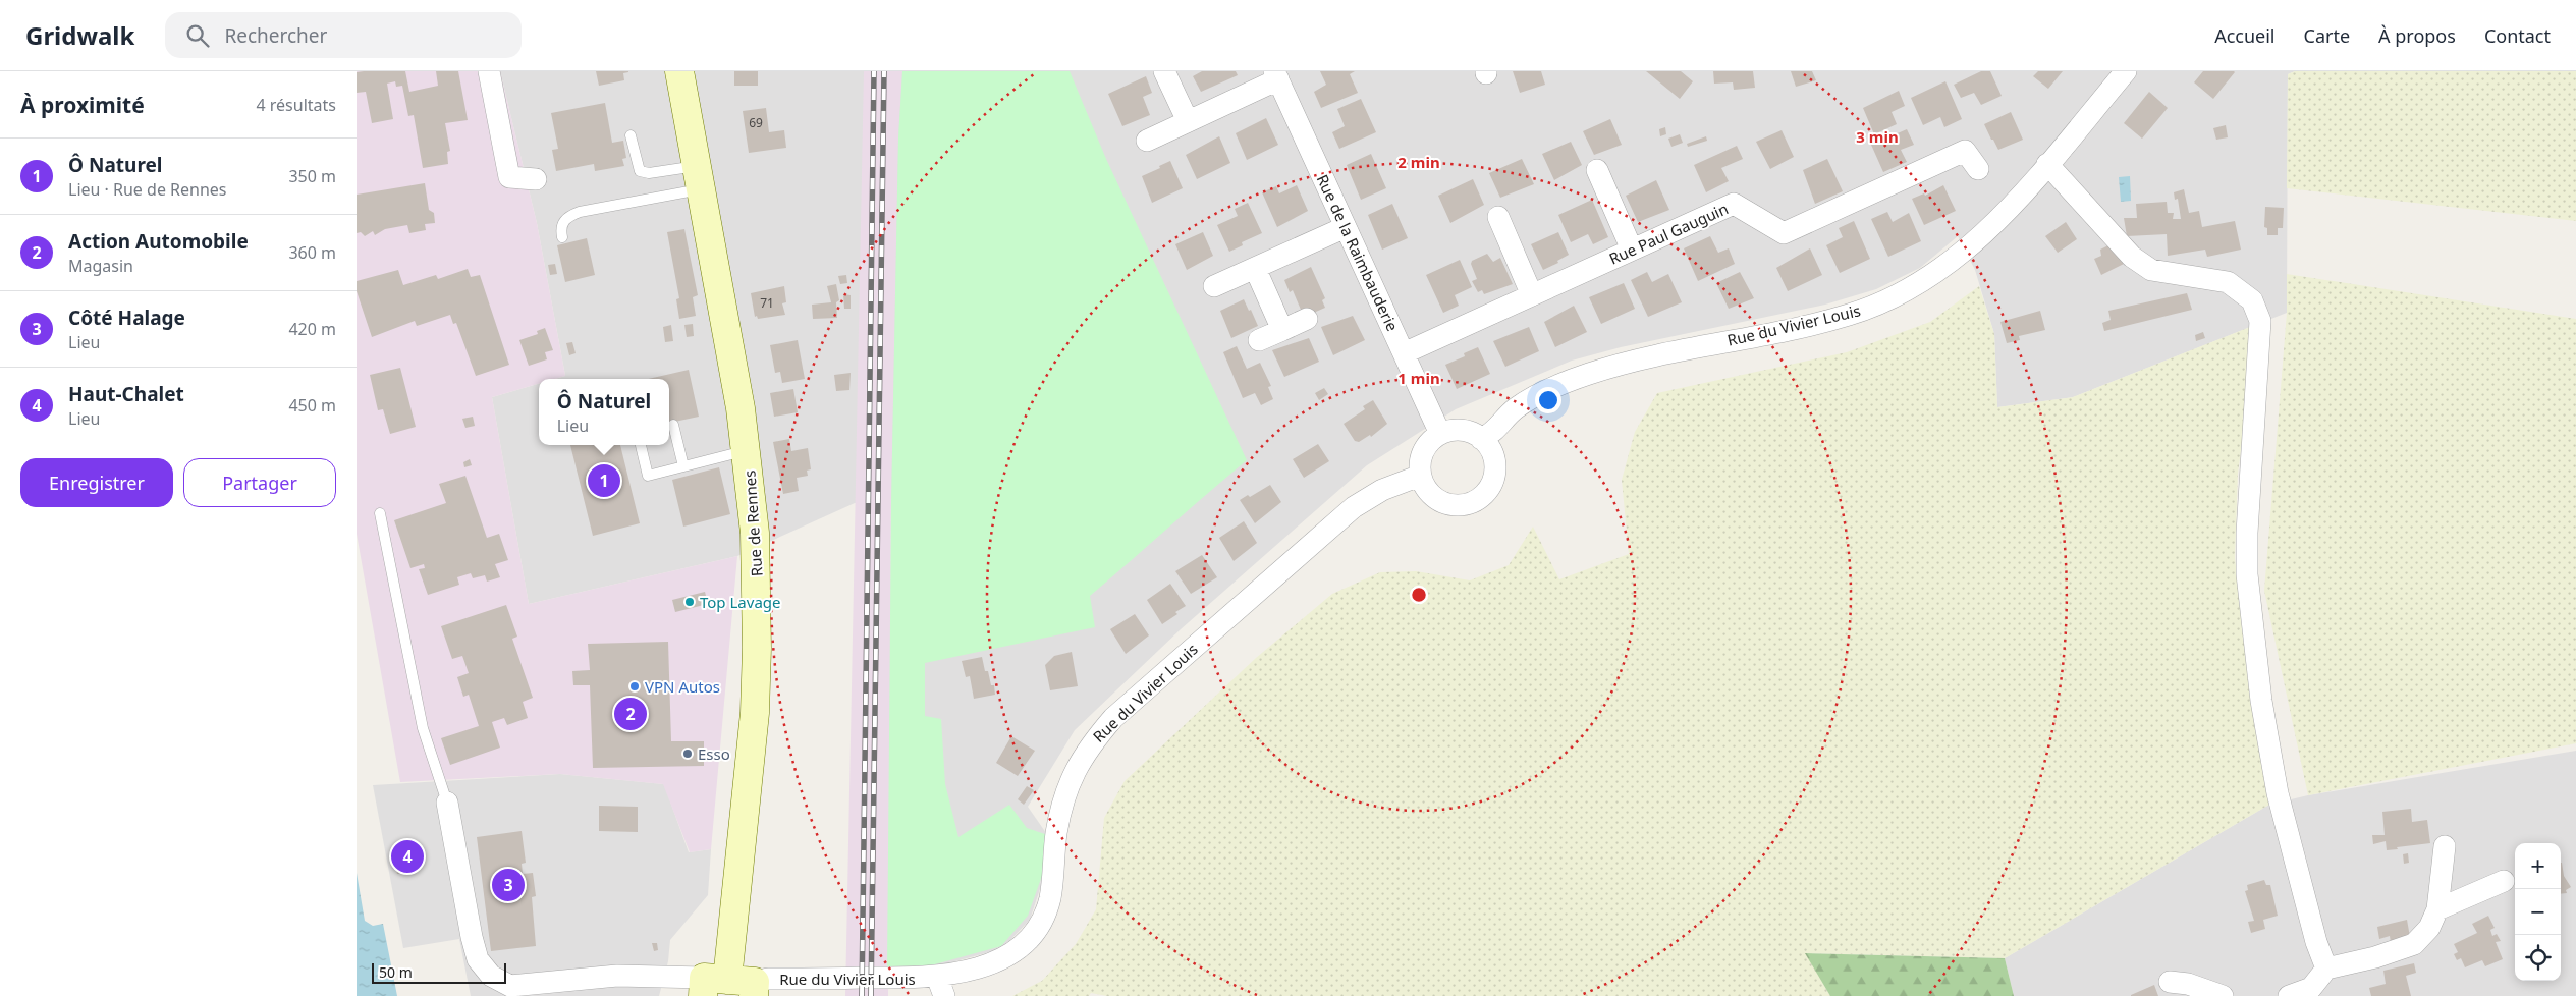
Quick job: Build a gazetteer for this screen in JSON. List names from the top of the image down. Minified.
{"streets":{"main road":["Rue de Rennes"],"street":["Rue Paul Gauguin","Rue de la Raimbauderie","Rue du Vivier Louis"]},"crossings":[["Rue Paul Gauguin","Rue de la Raimbauderie"],["Rue de la Raimbauderie","Rue du Vivier Louis"]],"places":["Top Lavage","VPN Autos","Esso"],"house_numbers":["69","71"],"scale_bar":"50 m","page":{"header":"Gridwalk","search":"Rechercher","nav":["Accueil","Carte","À propos","Contact"],"heading":["À proximité","4 résultats"],"list":[{"mark":"1","name":"Ô Naturel","note":"Lieu · Rue de Rennes","value":"350 m"},{"mark":"2","name":"Action Automobile","note":"Magasin","value":"360 m"},{"mark":"3","name":"Côté Halage","note":"Lieu","value":"420 m"},{"mark":"4","name":"Haut-Chalet","note":"Lieu","value":"450 m"}],"popup":["Ô Naturel","Lieu"],"buttons":["Enregistrer","Partager"],"pins":["1","2","4","3"],"map_buttons":["+","−"],"scale":"50 m"},"rings":["3 min","2 min","1 min"]}
